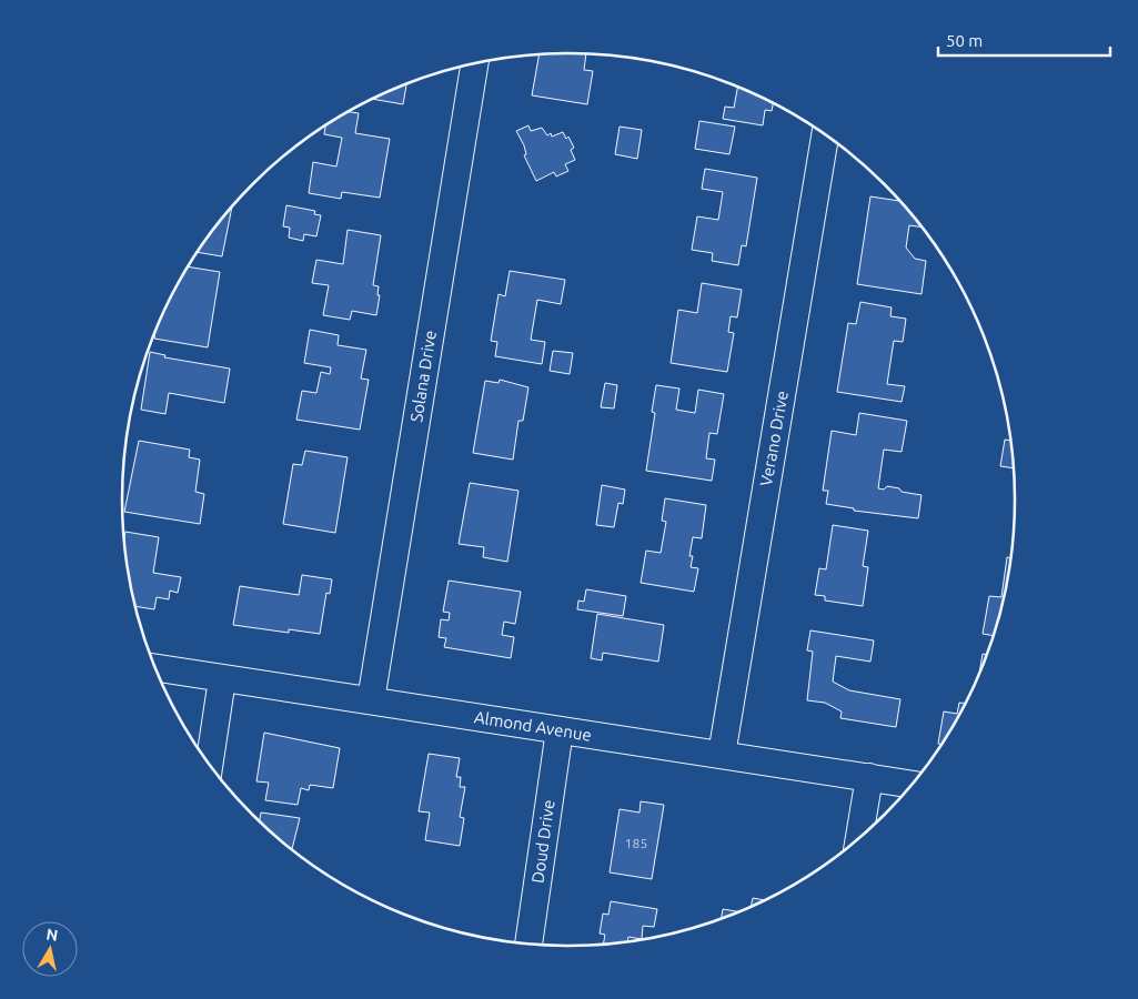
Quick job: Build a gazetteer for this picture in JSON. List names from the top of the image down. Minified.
{"streets":{"street":["Solana Drive","Verano Drive","Almond Avenue","Doud Drive"]},"crossings":[["Solana Drive","Almond Avenue"],["Verano Drive","Almond Avenue"],["Almond Avenue","Doud Drive"]],"house_numbers":["185"],"scale_bar":"50 m","north":"top"}
